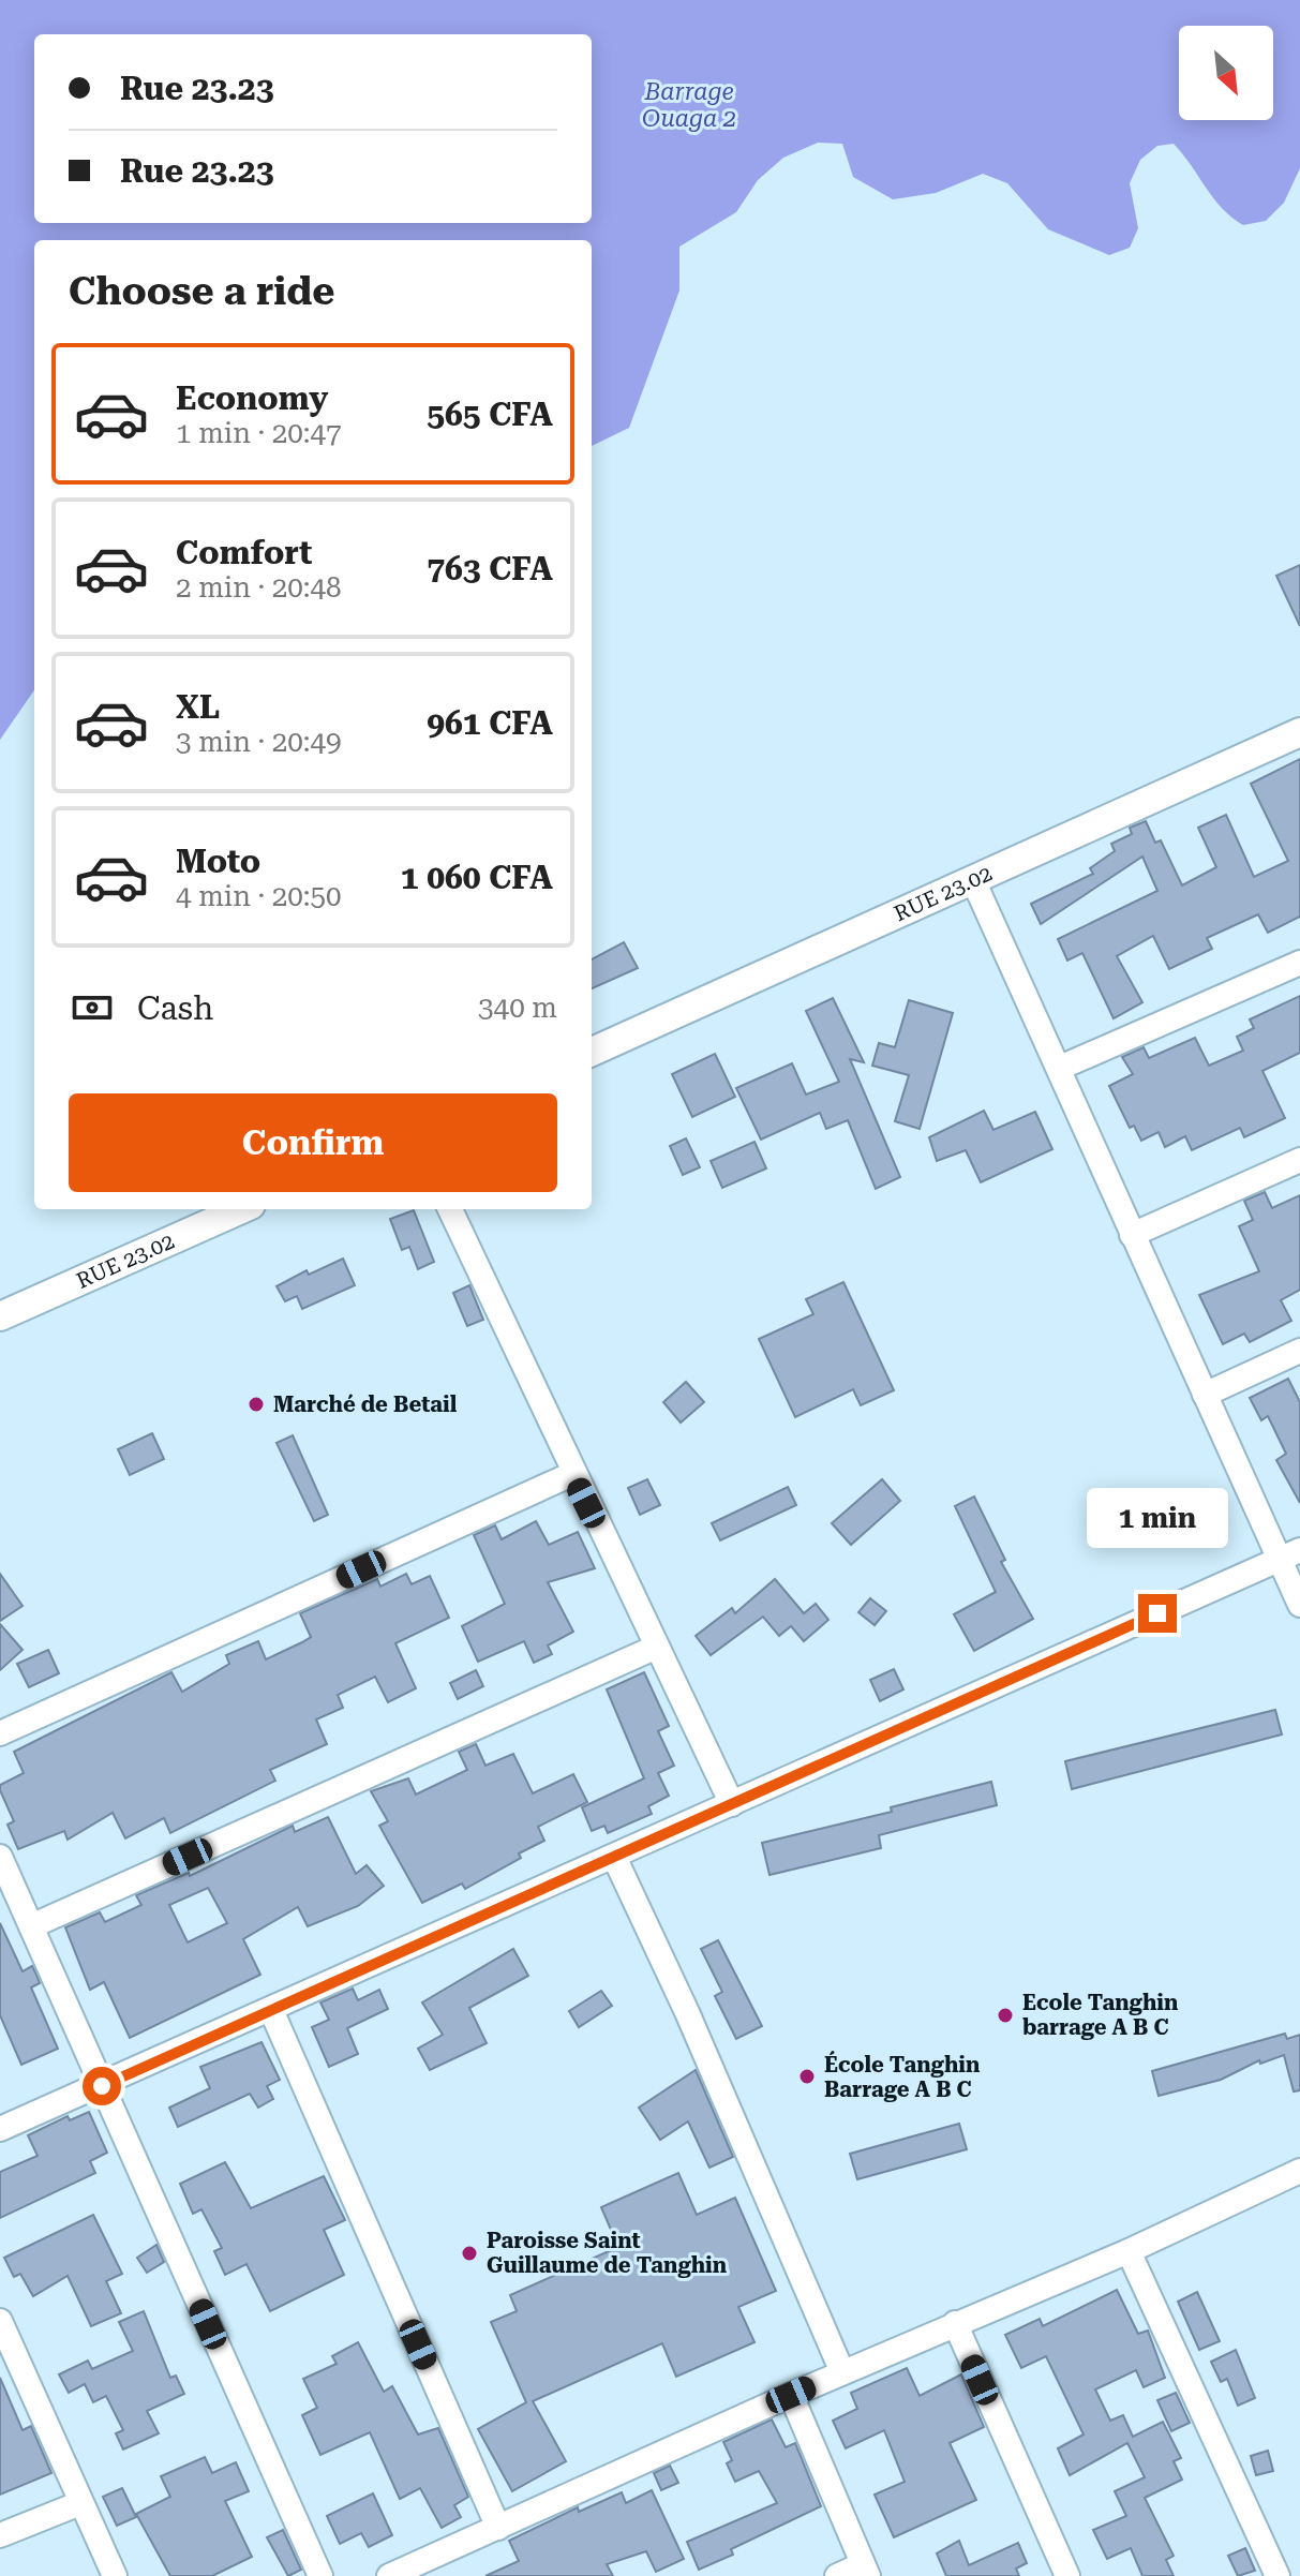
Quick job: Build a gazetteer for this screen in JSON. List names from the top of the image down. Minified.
{"streets":{"street":["RUE 23.02"]},"water":["Barrage Ouaga 2"],"places":["Marché de Betail","Ecole Tanghin barrage A B C","École Tanghin Barrage A B C","Paroisse Saint Guillaume de Tanghin"],"north":"bottom right","page":{"banner":["Rue 23.23","Rue 23.23"],"heading":"Choose a ride","list":[{"name":"Economy","note":"1 min · 20:47","value":"565 CFA"},{"name":"Comfort","note":"2 min · 20:48","value":"763 CFA"},{"name":"XL","note":"3 min · 20:49","value":"961 CFA"},{"name":"Moto","note":"4 min · 20:50","value":"1 060 CFA"}],"pay":["Cash","340 m"],"buttons":"Confirm","bubble":"1 min"}}
